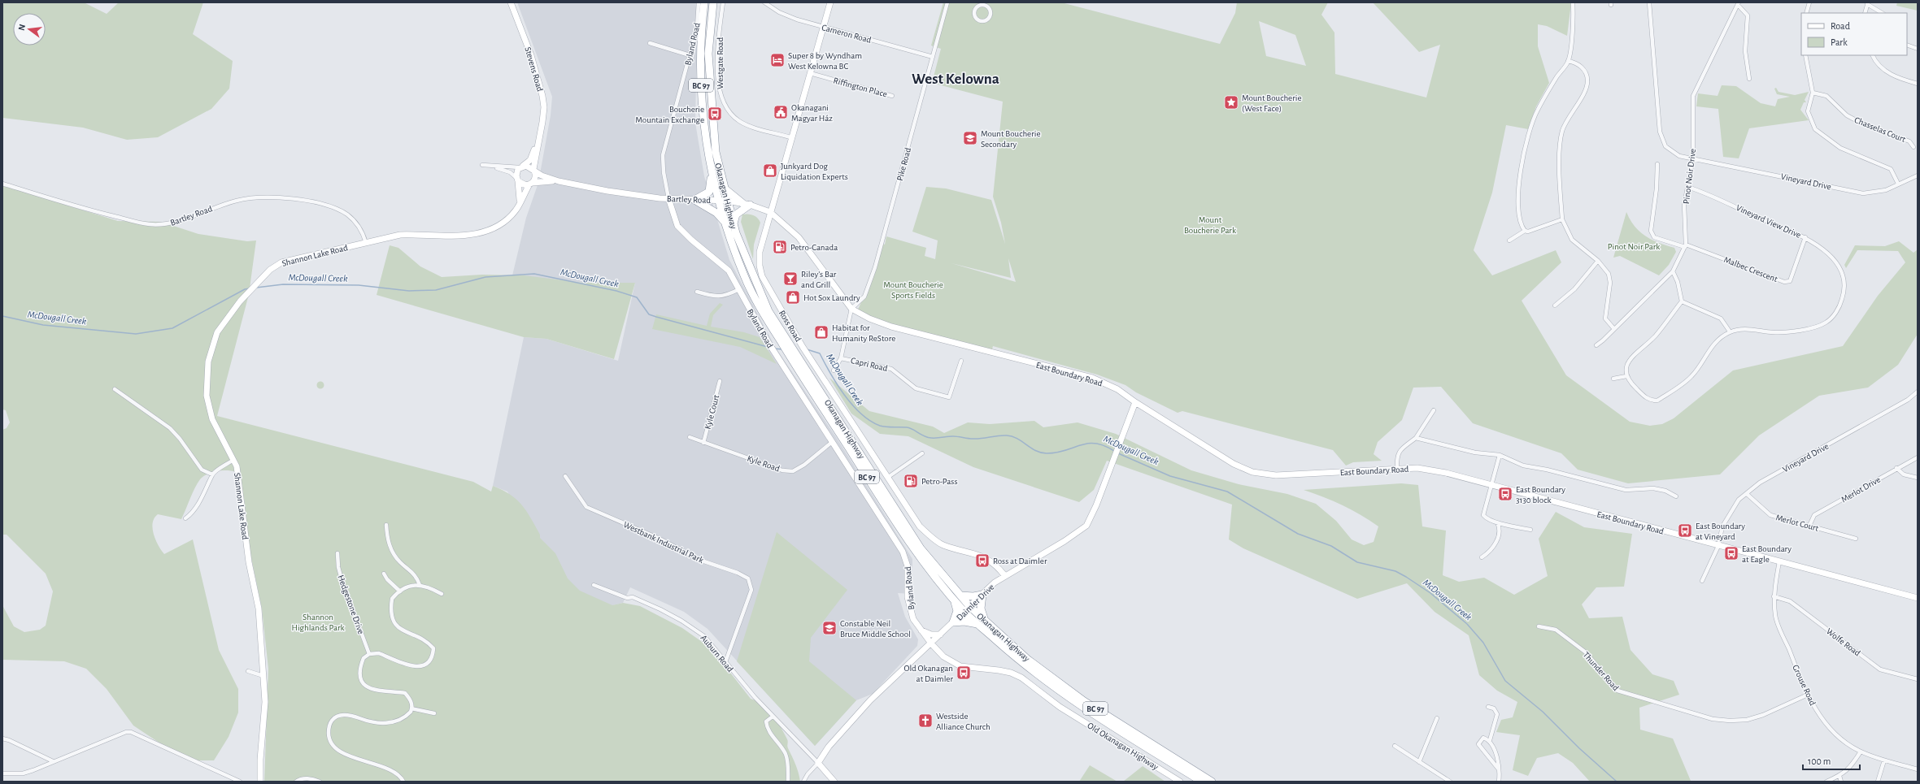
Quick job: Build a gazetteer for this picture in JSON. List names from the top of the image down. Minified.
{"streets":{"highway":["BC 97","Okanagan Highway"],"street":["Cameron Road","Byland Road","Westgate Road","Stevens Road","Riffington Place","Chasselas Court","Pike Road","Pinot Noir Drive","Vineyard Drive","Bartley Road","Vineyard View Drive","Shannon Lake Road","Malbec Crescent","Ross Road","Capri Road","East Boundary Road","Kyle Court","Kyle Road","Merlot Drive","Merlot Court","Westbank Industrial Park","Daimler Drive","Hedgestone Drive","Wolfe Road","Auburn Road","Thunder Road","Grouse Road","Old Okanagan Highway"]},"crossings":[["Cameron Road","Pike Road"],["Cameron Road","Ross Road"],["Byland Road","Bartley Road"],["Byland Road","Kyle Road"],["Byland Road","Daimler Drive"],["Byland Road","Old Okanagan Highway"],["Westgate Road","Ross Road"],["Stevens Road","Bartley Road"],["Stevens Road","Shannon Lake Road"],["Riffington Place","Ross Road"],["Pike Road","Bartley Road"],["Pike Road","Capri Road"],["Pike Road","East Boundary Road"],["Pinot Noir Drive","Vineyard Drive"],["Pinot Noir Drive","Vineyard View Drive"],["Pinot Noir Drive","Malbec Crescent"],["Vineyard Drive","East Boundary Road"],["Vineyard Drive","Merlot Court"],["Okanagan Highway","Bartley Road"],["Okanagan Highway","Daimler Drive"],["Bartley Road","Shannon Lake Road"],["Bartley Road","Ross Road"],["Bartley Road","Capri Road"],["Bartley Road","East Boundary Road"],["Vineyard View Drive","Malbec Crescent"],["Ross Road","Daimler Drive"],["Capri Road","East Boundary Road"],["East Boundary Road","Daimler Drive"],["East Boundary Road","Grouse Road"],["Kyle Court","Kyle Road"],["Merlot Drive","Merlot Court"],["Westbank Industrial Park","Auburn Road"],["Daimler Drive","Auburn Road"],["Daimler Drive","Old Okanagan Highway"],["Wolfe Road","Grouse Road"],["Thunder Road","Grouse Road"]],"districts":["West Kelowna"],"water":["McDougall Creek"],"parks":["Mount Boucherie Park","Pinot Noir Park","Mount Boucherie Sports Fields","Shannon Highlands Park"],"places":{"hotel":["Super 8 by Wyndham West Kelowna BC"],"place":["Mount Boucherie (West Face)"],"public building":["Okanagani Magyar Ház"],"bus stop":["Boucherie Mountain Exchange","East Boundary 3130 block","East Boundary at Vineyard","East Boundary at Eagle","Ross at Daimler","Old Okanagan at Daimler"],"school or university":["Mount Boucherie Secondary","Constable Neil Bruce Middle School"],"shop":["Junkyard Dog Liquidation Experts","Hot Sox Laundry","Habitat for Humanity ReStore"],"fuel station":["Petro-Canada","Petro-Pass"],"bar":["Riley’s Bar and Grill"],"church":["Westside Alliance Church"]},"legend":["Road","Park"],"scale_bar":"100 m","north":"left"}
